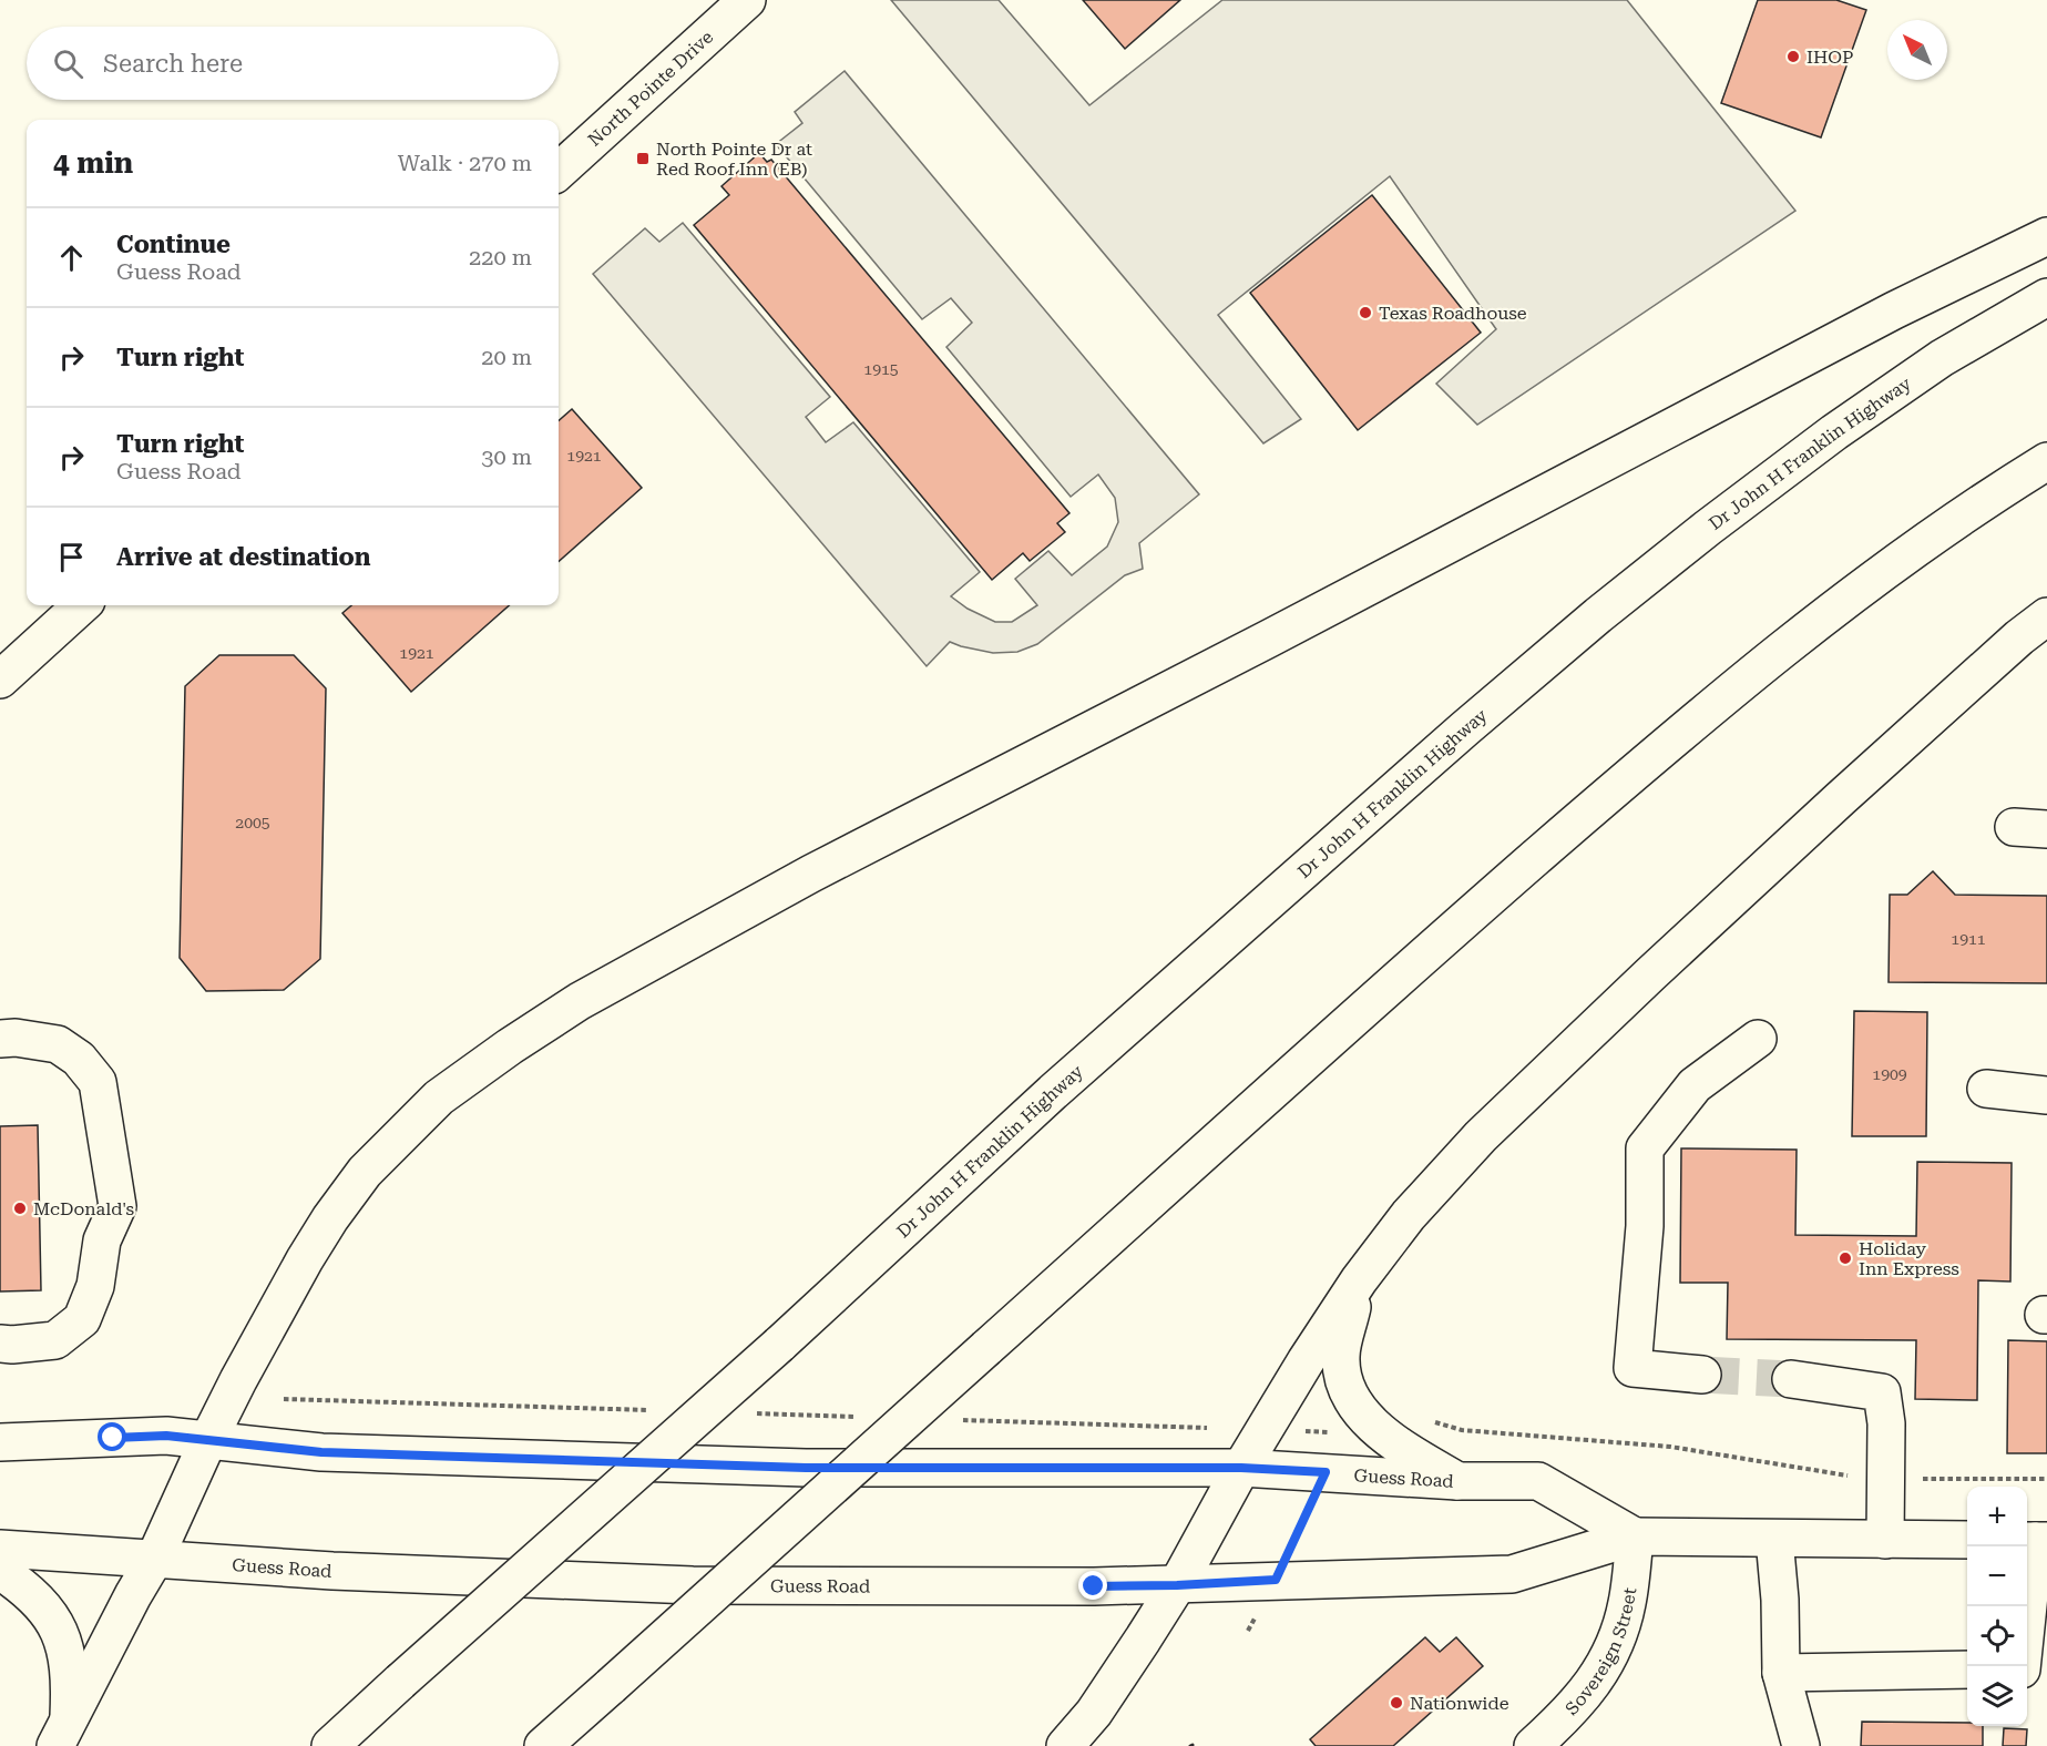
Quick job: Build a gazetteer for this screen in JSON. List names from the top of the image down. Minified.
{"streets":{"main road":["North Pointe Drive","Dr John H Franklin Highway","Guess Road","Sovereign Street"]},"crossings":[["Guess Road","Sovereign Street"]],"places":{"other":["IHOP","Texas Roadhouse","McDonald's","Holiday Inn Express","Nationwide"],"transit":["North Pointe Dr at Red Roof Inn (EB)"]},"house_numbers":["1915","1921","1921","2005","1911","1909"],"north":"top left","page":{"search":"Search here","heading":["4 min","Walk · 270 m"],"list":[["Continue","Guess Road","220 m"],["Turn right","20 m"],["Turn right","Guess Road","30 m"],"Arrive at destination"],"map_buttons":["+","−"]}}
